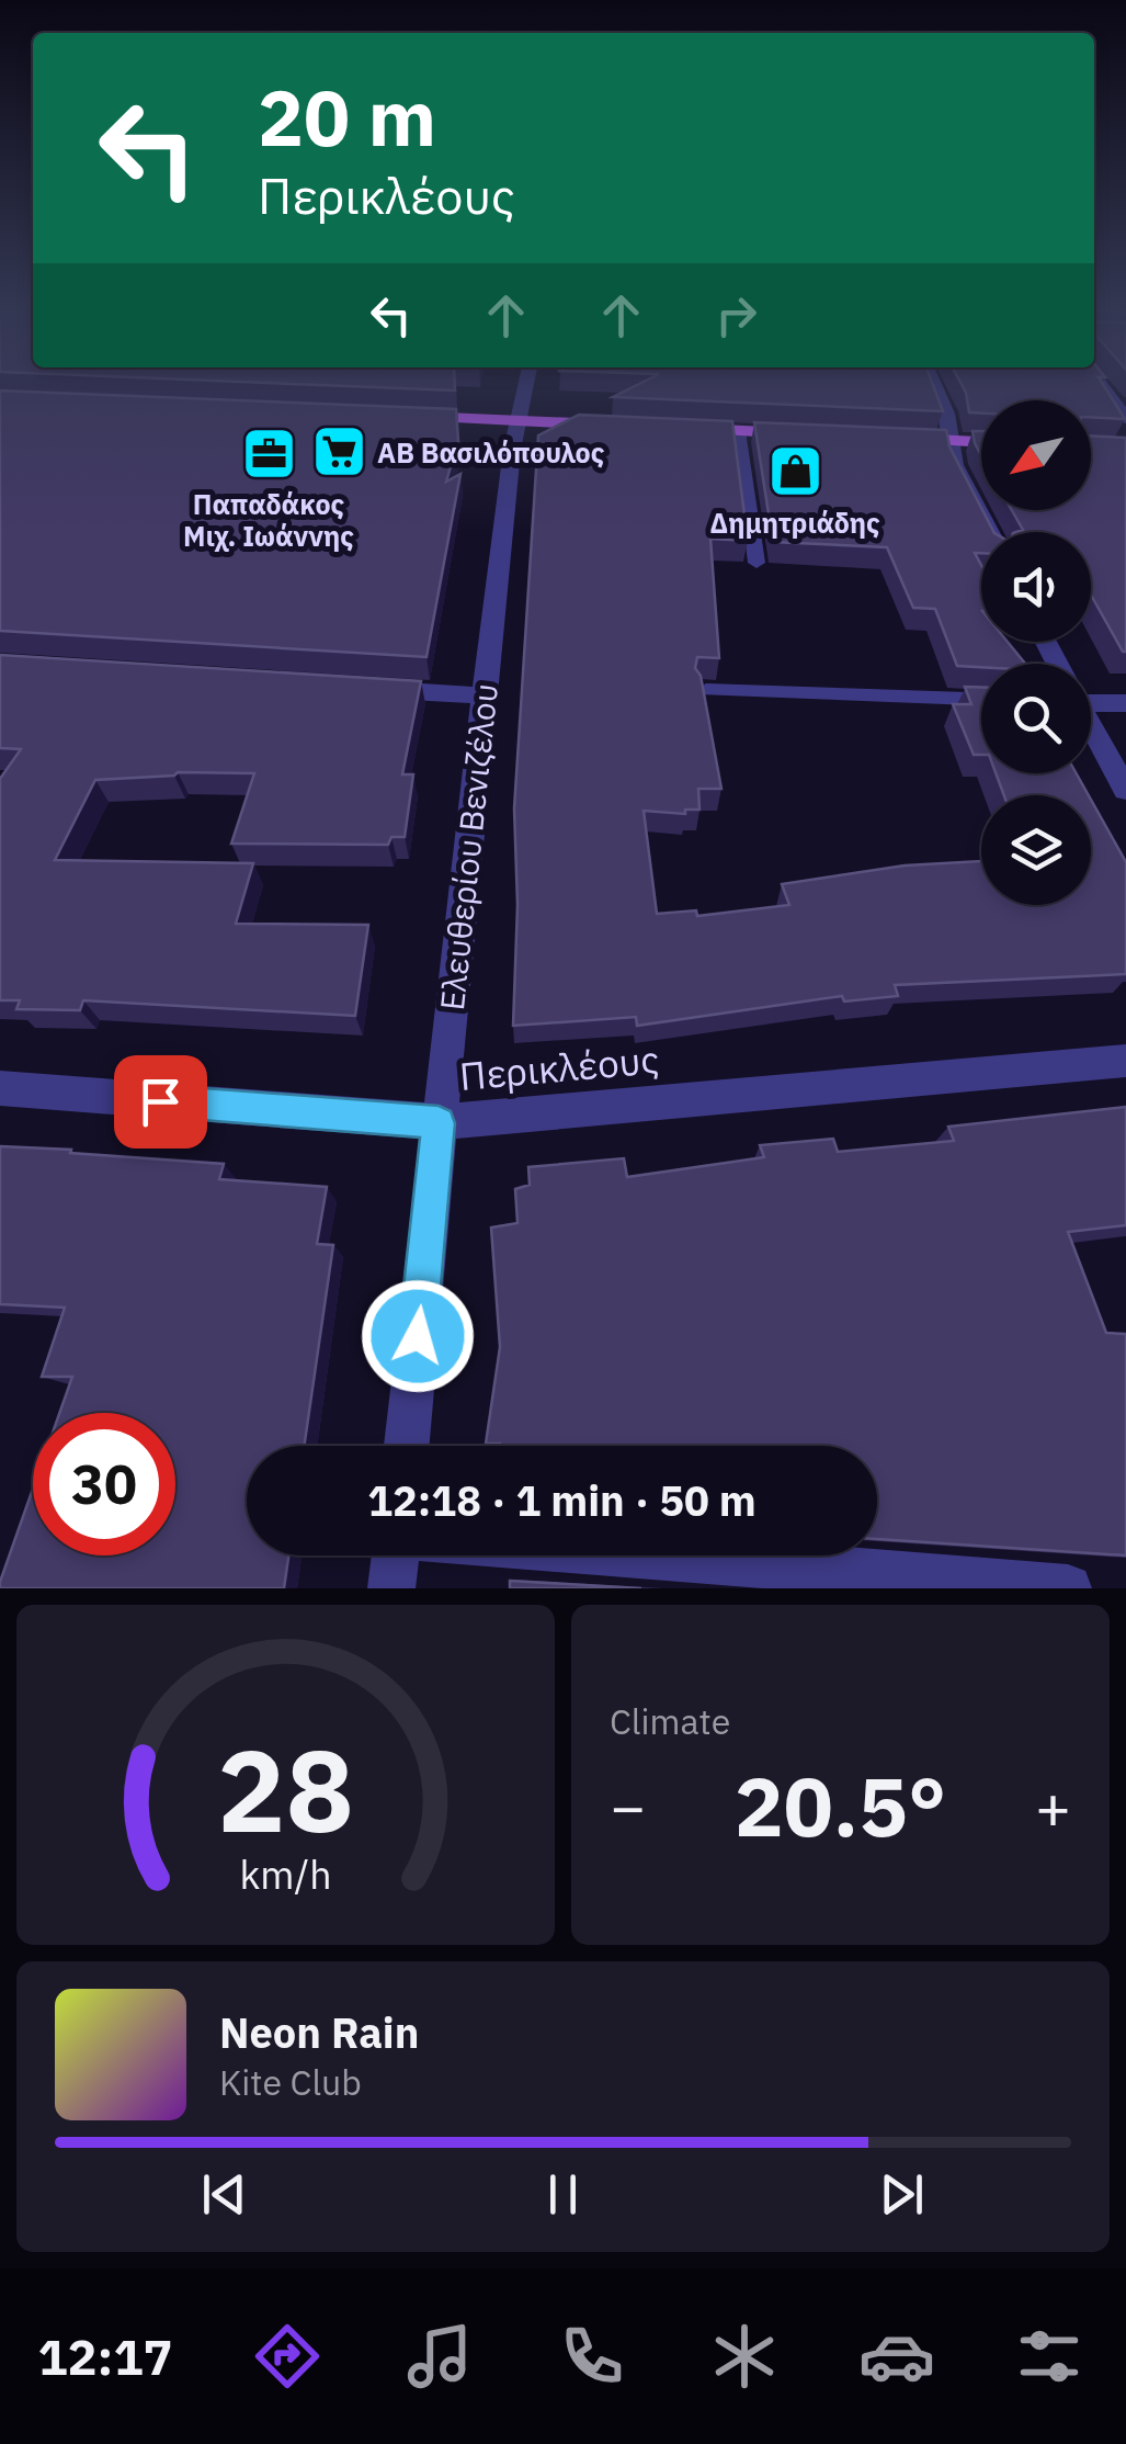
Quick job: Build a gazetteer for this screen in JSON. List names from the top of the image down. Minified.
{"streets":{"street":["Ελευθερίου Βενιζέλου","Περικλέους"]},"crossings":[["Ελευθερίου Βενιζέλου","Περικλέους"]],"places":{"supermarket":["ΑΒ Βασιλόπουλος"],"office":["Παπαδάκος Μιχ. Ιωάννης"],"shop":["Δημητριάδης"]},"north":"bottom left","page":{"turn":["20 m","Περικλέους"],"limit":"30","trip":"12:18 · 1 min · 50 m","tile":"Climate","heat":["−","20.5°","+"],"song":["Neon Rain","Kite Club"],"tabs":"12:17","gauge":["28","km/h"]}}
